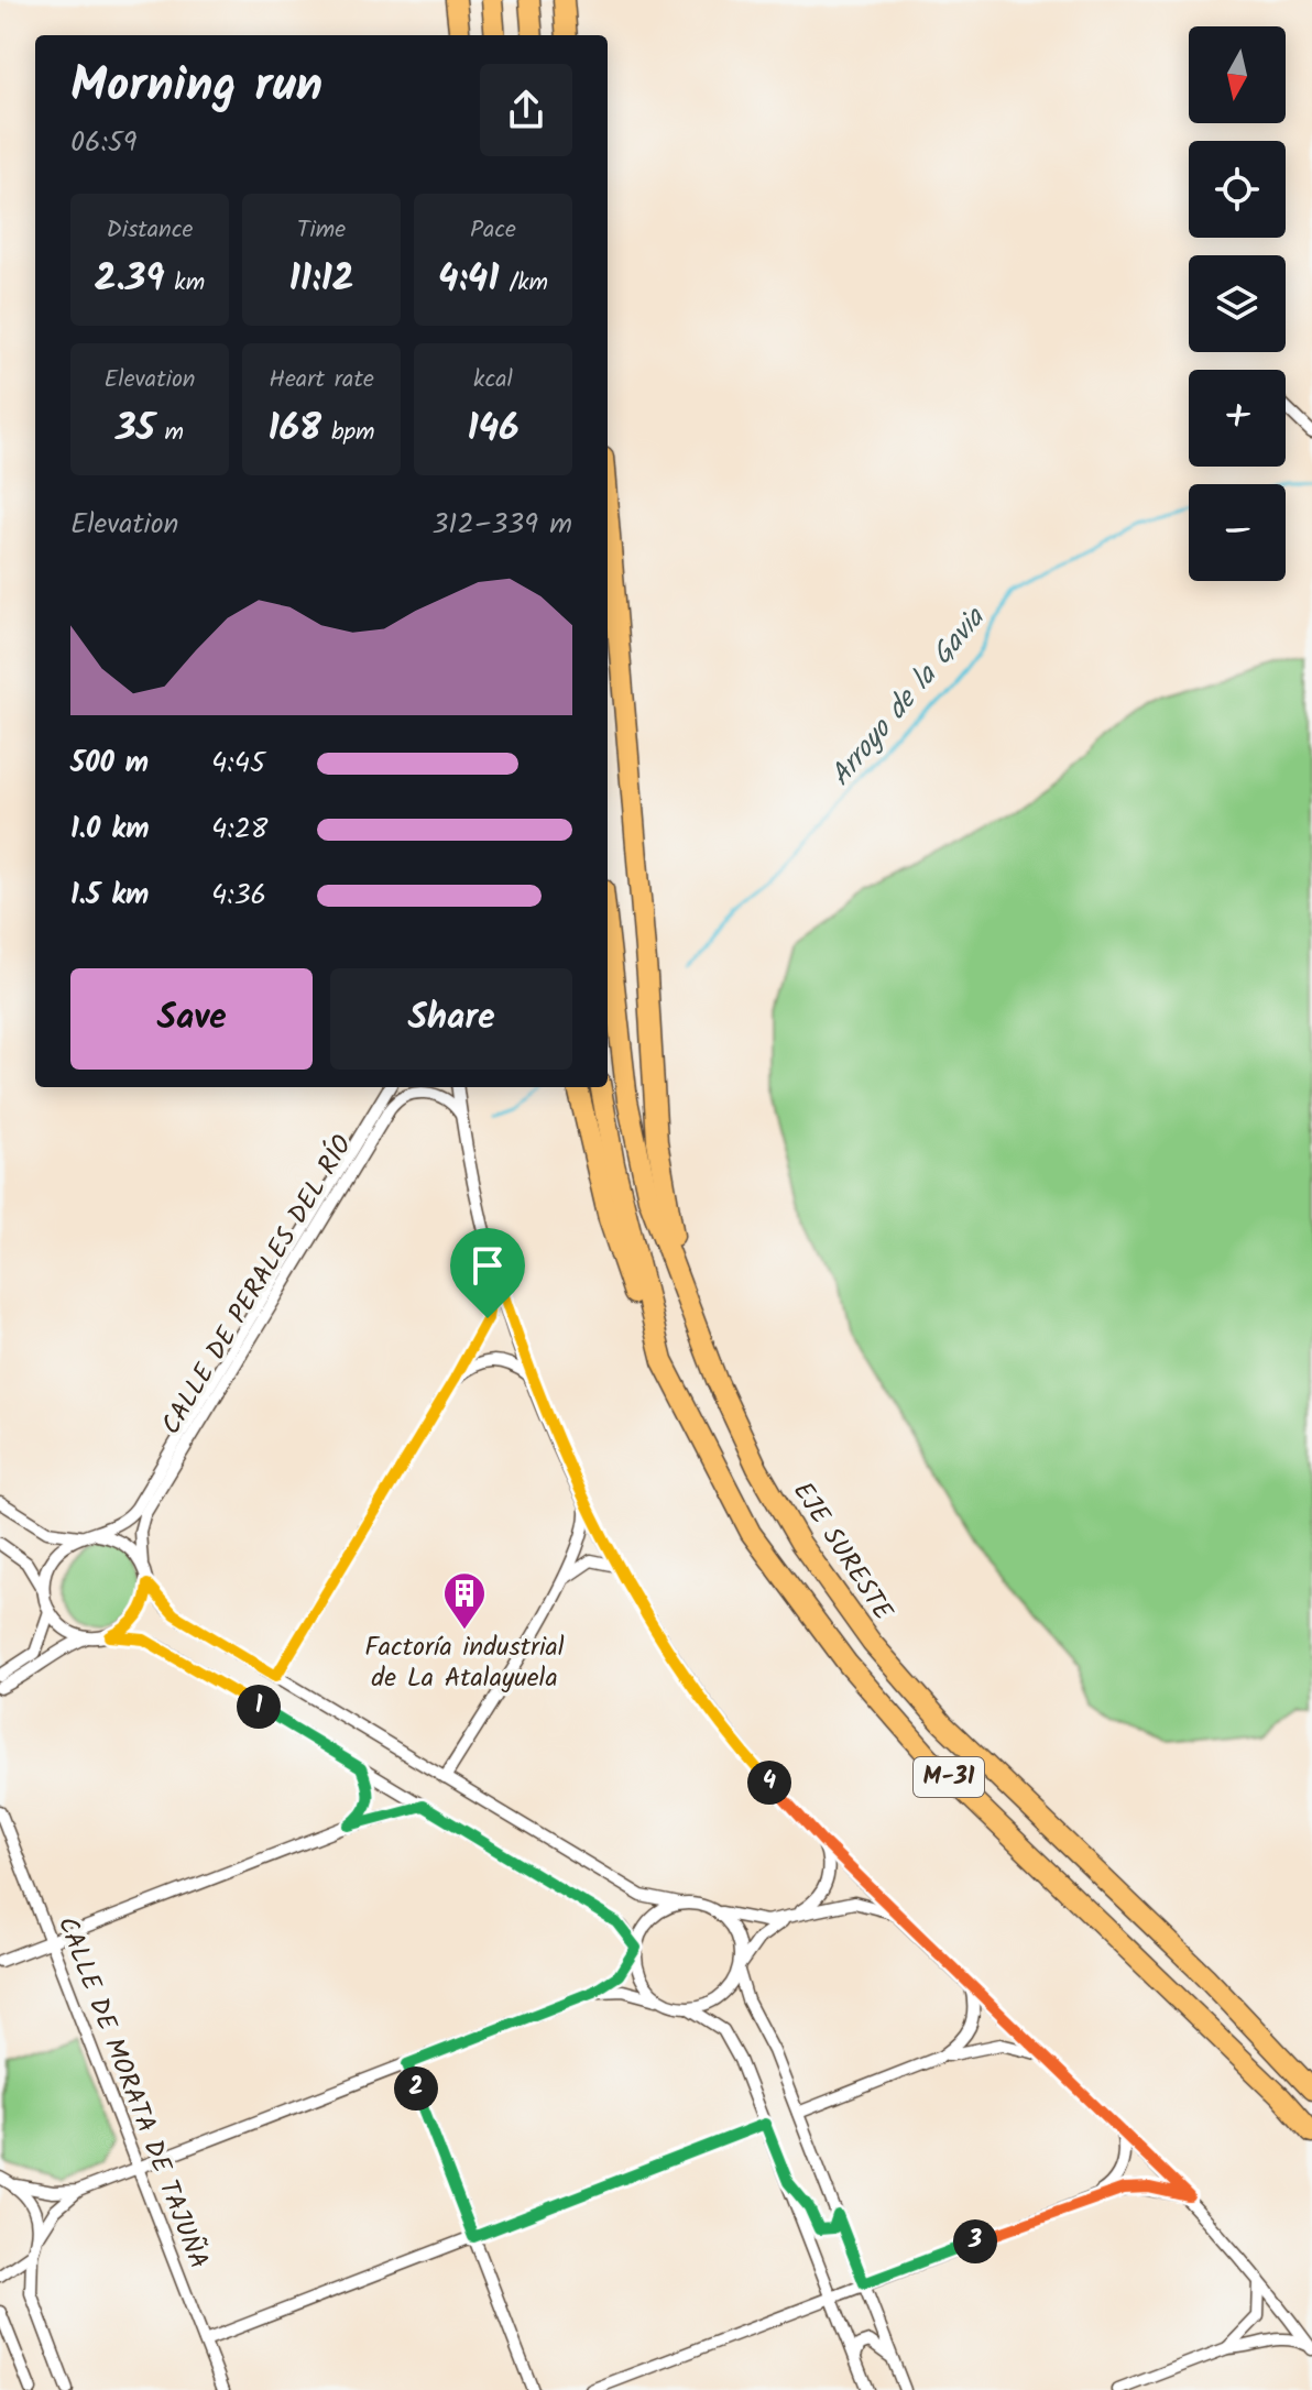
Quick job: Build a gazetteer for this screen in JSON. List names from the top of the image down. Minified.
{"streets":{"highway":["EJE SURESTE","M-31"],"street":["CALLE DE PERALES DEL RÍO","CALLE DE MORATA DE TAJUÑA"]},"water":["Arroyo de la Gavia"],"places":{"building":["Factoría industrial de La Atalayuela"]},"north":"bottom","page":{"map_buttons":["+","−"],"heading":["Morning run","06:59"],"stats":[["Distance","2.39 km"],["Time","11:12"],["Pace","4:41 /km"],["Elevation","35 m"],["Heart rate","168 bpm"],["kcal","146"]],"chart":["Elevation","312–339 m"],"list":[{"name":"500 m","note":"4:45"},{"name":"1.0 km","note":"4:28"},{"name":"1.5 km","note":"4:36"}],"buttons":["Save","Share"],"pins":["1","4","2","3"]}}
